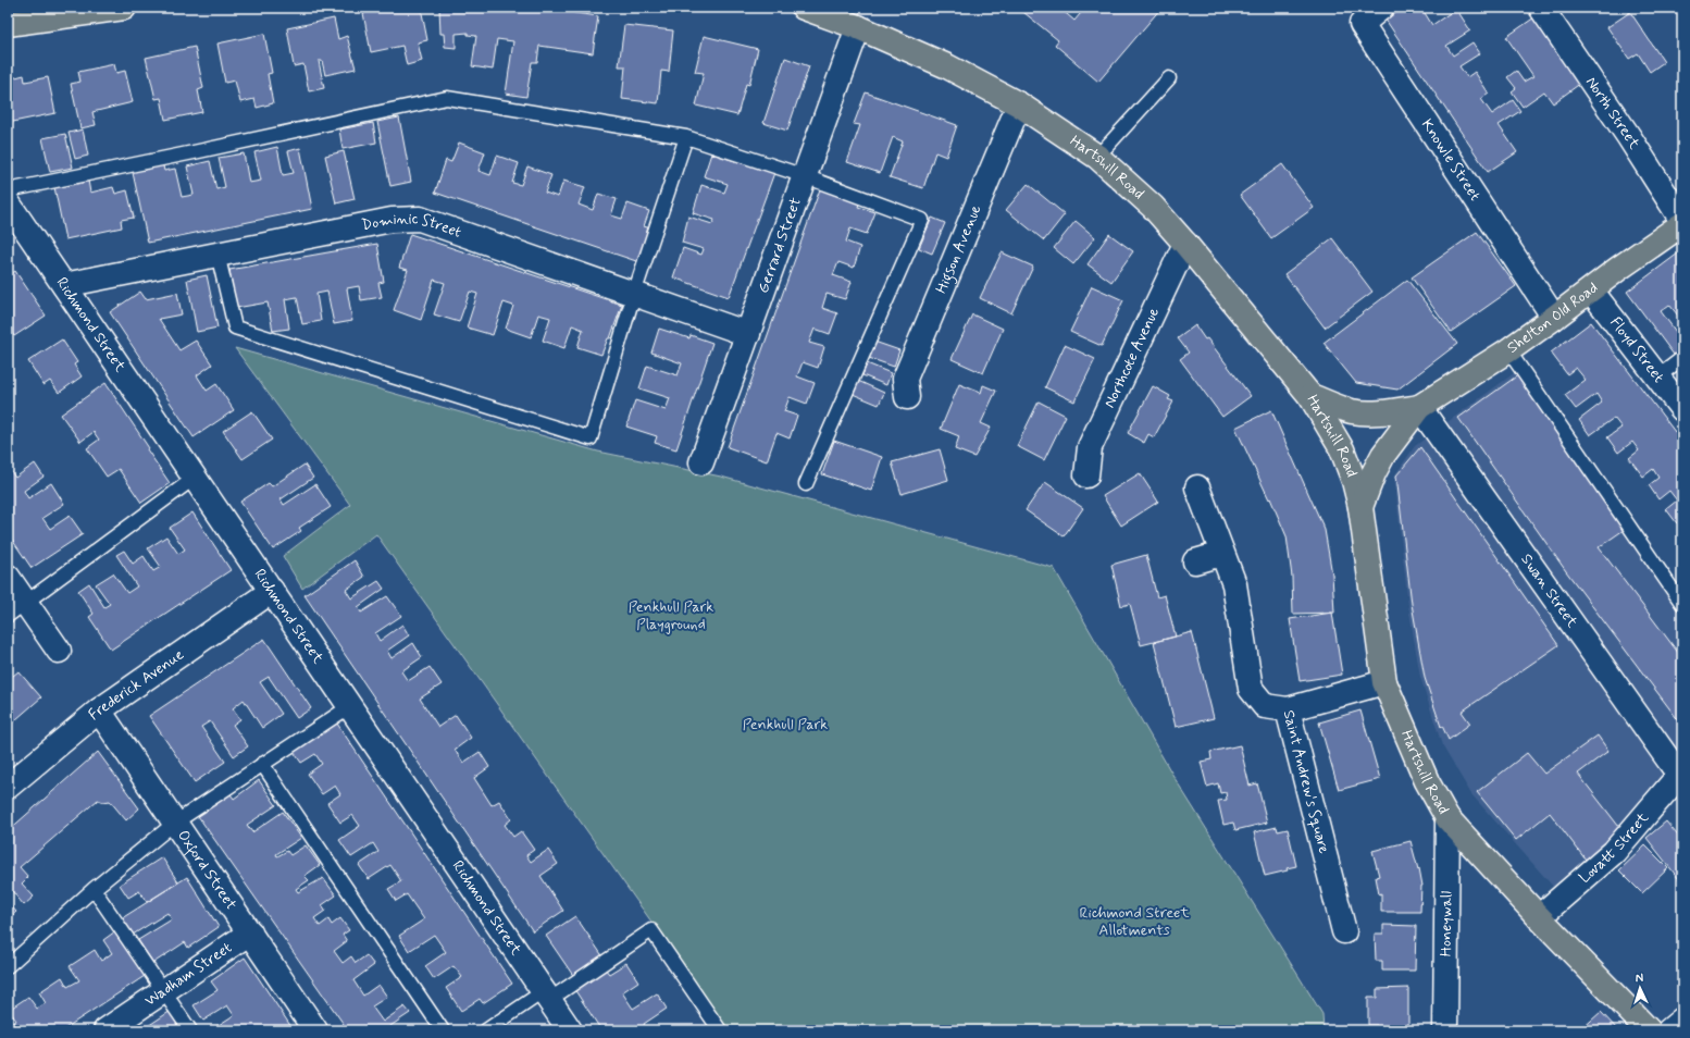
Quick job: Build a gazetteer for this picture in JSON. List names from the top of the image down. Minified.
{"streets":{"main road":["Hartshill Road","Shelton Old Road"],"street":["North Street","Knowle Street","Dominic Street","Gerrard Street","Higson Avenue","Richmond Street","Floyd Street","Northcote Avenue","Swan Street","Frederick Avenue","Saint Andrew's Square","Lovatt Street","Oxford Street","Honeywall","Wadham Street"]},"crossings":[["Knowle Street","Shelton Old Road"],["Hartshill Road","Gerrard Street"],["Hartshill Road","Higson Avenue"],["Hartshill Road","Shelton Old Road"],["Hartshill Road","Northcote Avenue"],["Hartshill Road","Lovatt Street"],["Hartshill Road","Honeywall"],["Dominic Street","Gerrard Street"],["Dominic Street","Richmond Street"],["Shelton Old Road","Floyd Street"],["Shelton Old Road","Swan Street"],["Richmond Street","Frederick Avenue"],["Swan Street","Lovatt Street"],["Frederick Avenue","Oxford Street"],["Oxford Street","Wadham Street"]],"parks":["Penkhull Park Playground","Penkhull Park","Richmond Street Allotments"],"north":"top"}
